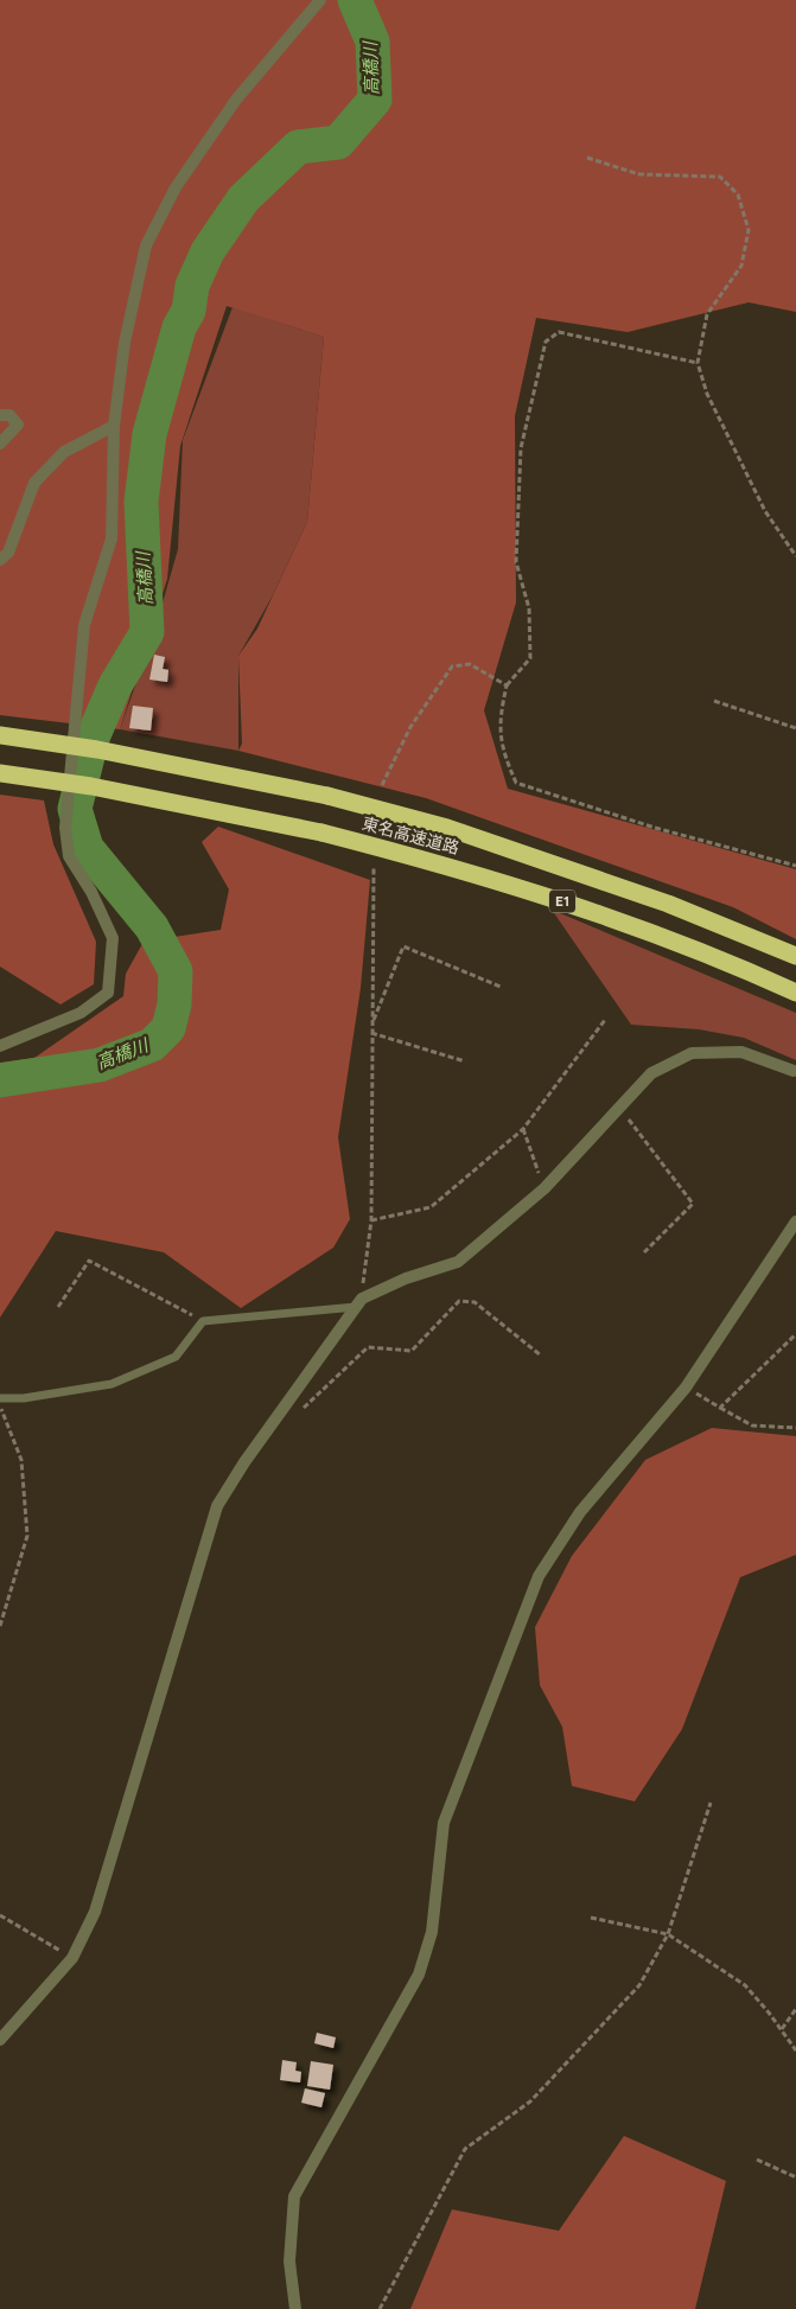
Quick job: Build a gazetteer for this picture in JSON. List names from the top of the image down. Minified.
{"streets":{"highway":["東名高速道路","E1"]},"water":["高橋川"]}
